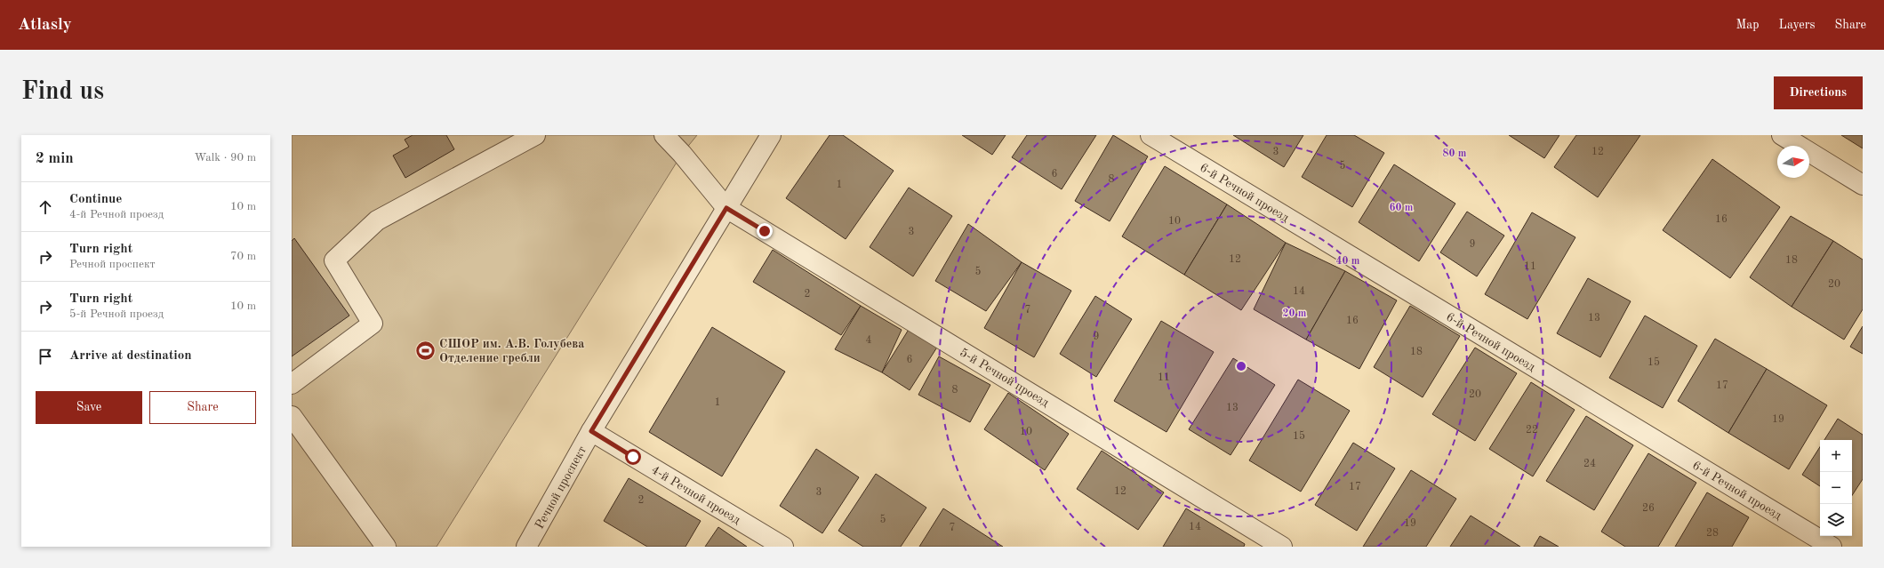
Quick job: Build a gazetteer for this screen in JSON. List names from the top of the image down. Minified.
{"streets":{"street":["6-й Речной проезд","5-й Речной проезд","Речной проспект","4-й Речной проезд"]},"crossings":[["5-й Речной проезд","Речной проспект"],["Речной проспект","4-й Речной проезд"]],"places":{"sports":["СШОР им. А.В. Голубева Отделение гребли"]},"house_numbers":["3","12","5","6","8","1","16","10","3","9","12","18","11","5","20","14","2","7","13","16","9","4","18","6","15","11","17","8","20","1","13","19","22","10","15","24","17","12","3","2","26","5","19","14","7","28"],"north":"right","page":{"header":"Atlasly","nav":["Map","Layers","Share"],"buttons":["Directions",["Save","Share"]],"title":"Find us","heading":["2 min","Walk · 90 m"],"list":[["Continue","4-й Речной проезд","10 m"],["Turn right","Речной проспект","70 m"],["Turn right","5-й Речной проезд","10 m"],"Arrive at destination"],"map_buttons":["+","−"]},"rings":["80 m","60 m","40 m","20 m"]}
